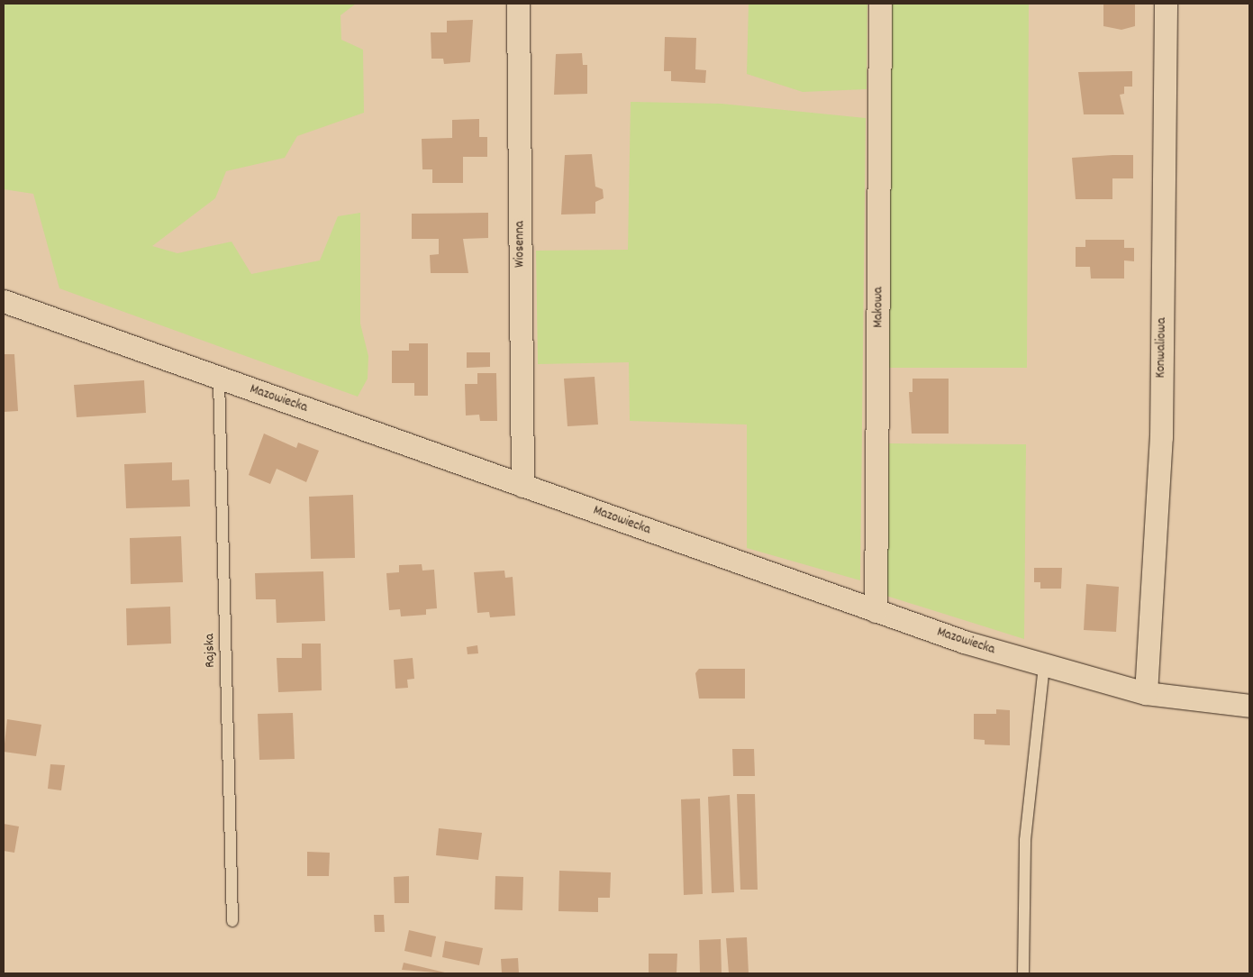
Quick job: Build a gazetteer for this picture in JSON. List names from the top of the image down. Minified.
{"streets":{"street":["Wiosenna","Makowa","Konwaliowa","Mazowiecka"],"lane":["Rajska"]},"crossings":[["Wiosenna","Mazowiecka"],["Makowa","Mazowiecka"],["Konwaliowa","Mazowiecka"],["Mazowiecka","Rajska"]]}
